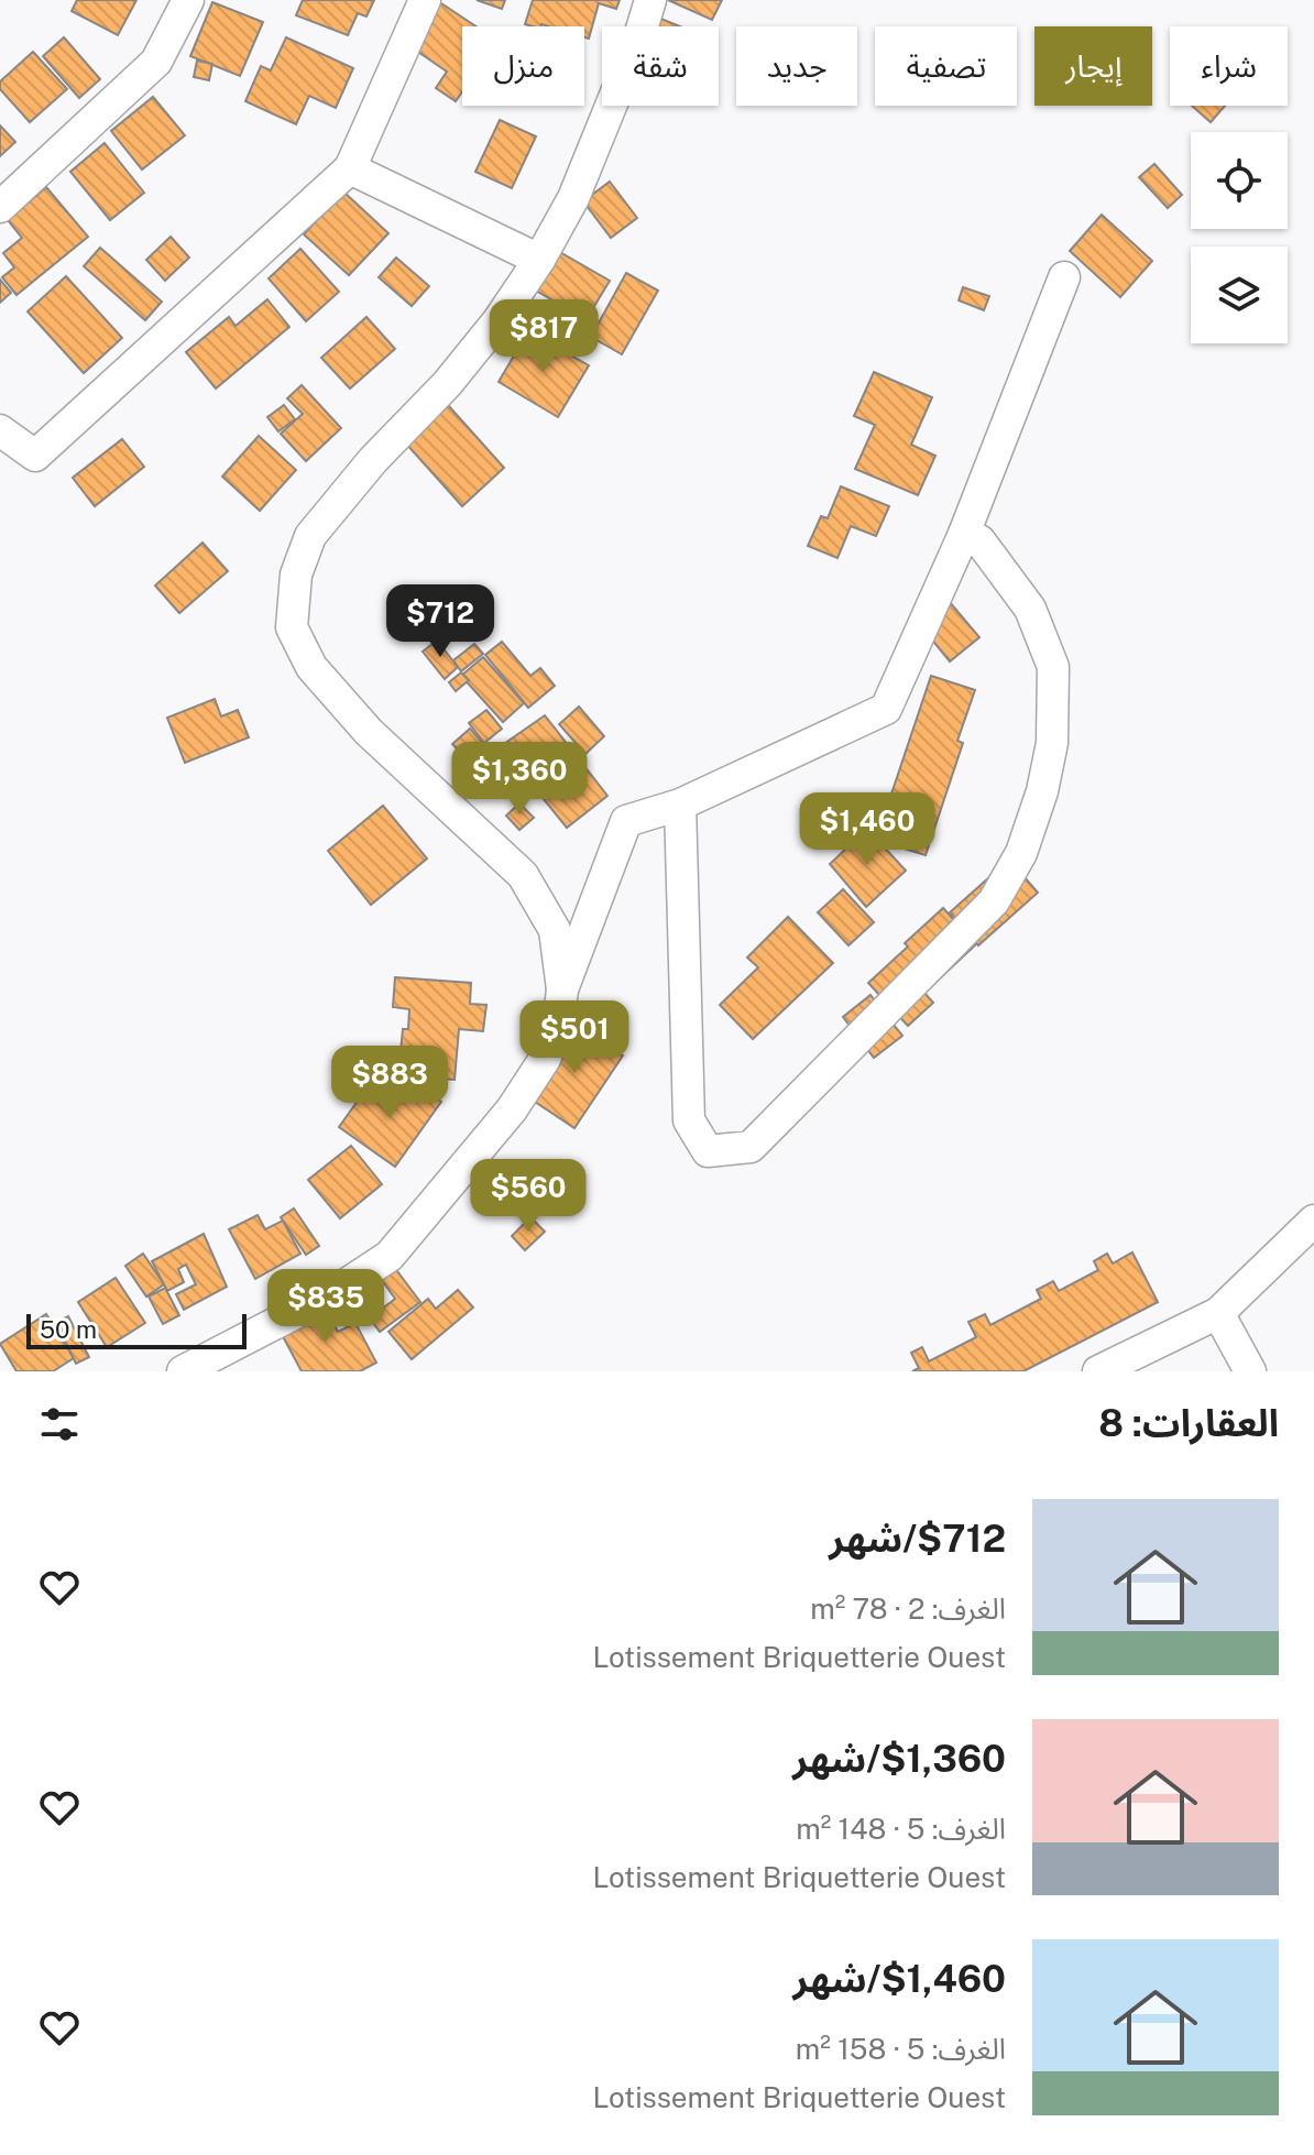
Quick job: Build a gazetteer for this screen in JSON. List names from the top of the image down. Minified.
{"scale_bar":"50 m","page":{"chip":["شراء","إيجار","تصفية","جديد","شقة","منزل"],"price":["$817","$712","$1,360","$1,460","$501","$883","$560","$835"],"scale":"50 m","heading":"العقارات: 8","list":[{"name":"$712/شهر","note":"الغرف: 2 · 78 m² · Lotissement Briquetterie Ouest"},{"name":"$1,360/شهر","note":"الغرف: 5 · 148 m² · Lotissement Briquetterie Ouest"},{"name":"$1,460/شهر","note":"الغرف: 5 · 158 m² · Lotissement Briquetterie Ouest"}]}}
